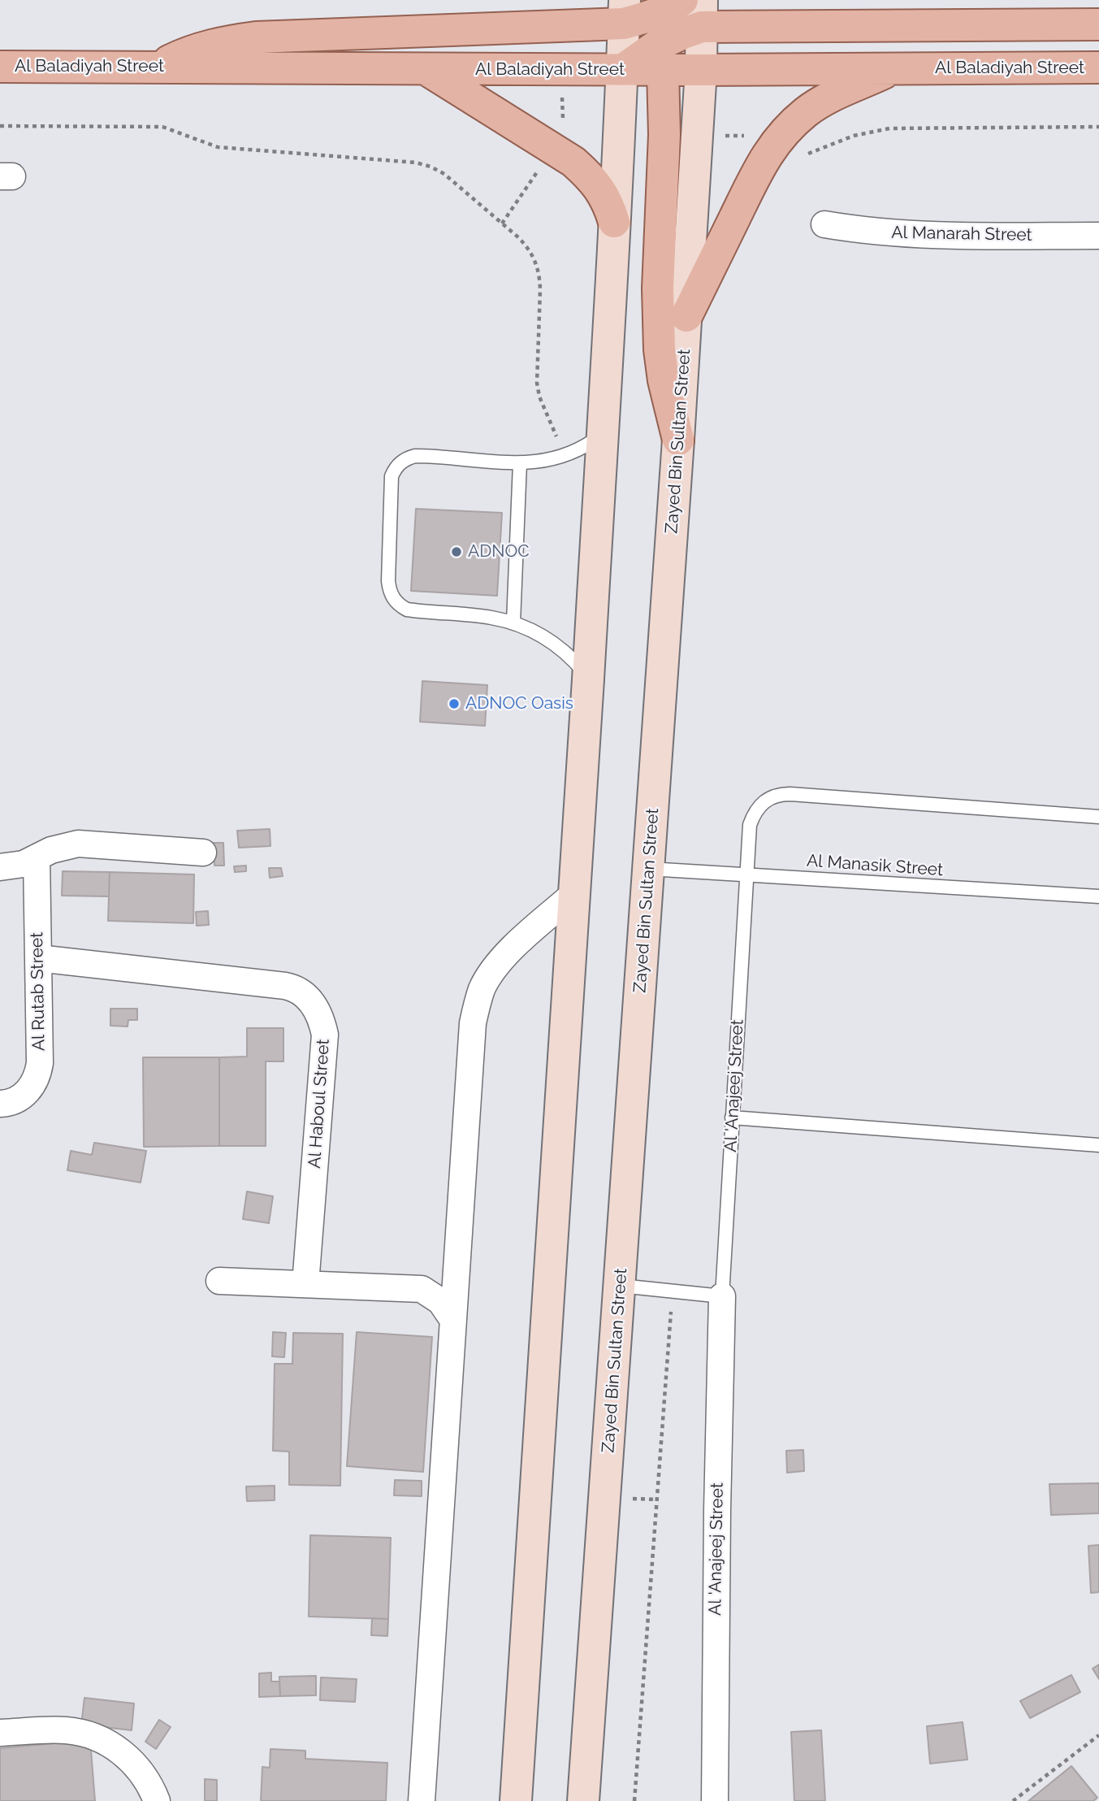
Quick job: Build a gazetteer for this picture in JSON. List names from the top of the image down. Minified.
{"streets":{"main road":["Al Baladiyah Street","Zayed Bin Sultan Street"],"street":["Al Manarah Street","Al Rutab Street","Al 'Anajeej Street","Al Haboul Street"],"lane":["Al Manasik Street"]},"crossings":[["Al Baladiyah Street","Zayed Bin Sultan Street"],["Zayed Bin Sultan Street","Al Manasik Street"],["Al Manasik Street","Al 'Anajeej Street"],["Al Rutab Street","Al Haboul Street"]],"places":["ADNOC","ADNOC Oasis"]}
